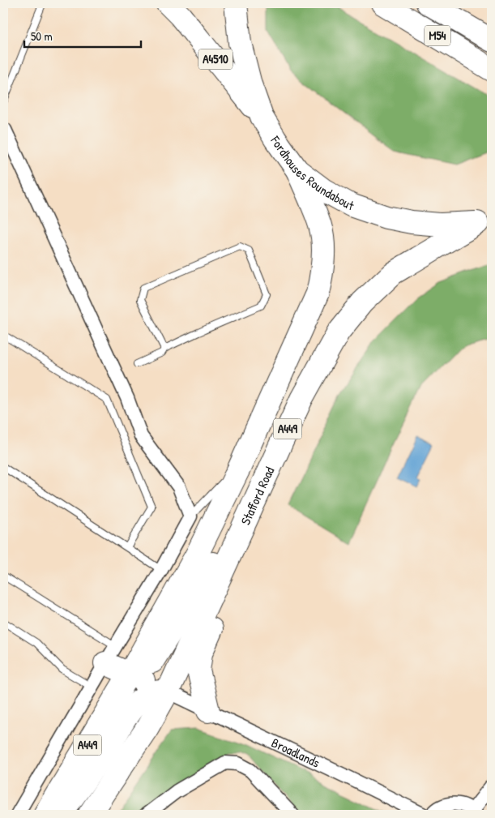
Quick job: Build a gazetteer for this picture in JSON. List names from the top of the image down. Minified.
{"streets":{"highway":["M54","A4510","Fordhouses Roundabout","A449","Stafford Road"],"street":["Broadlands"]},"crossings":[["A4510","Fordhouses Roundabout"],["Fordhouses Roundabout","Stafford Road"],["Stafford Road","Broadlands"]],"scale_bar":"50 m"}
